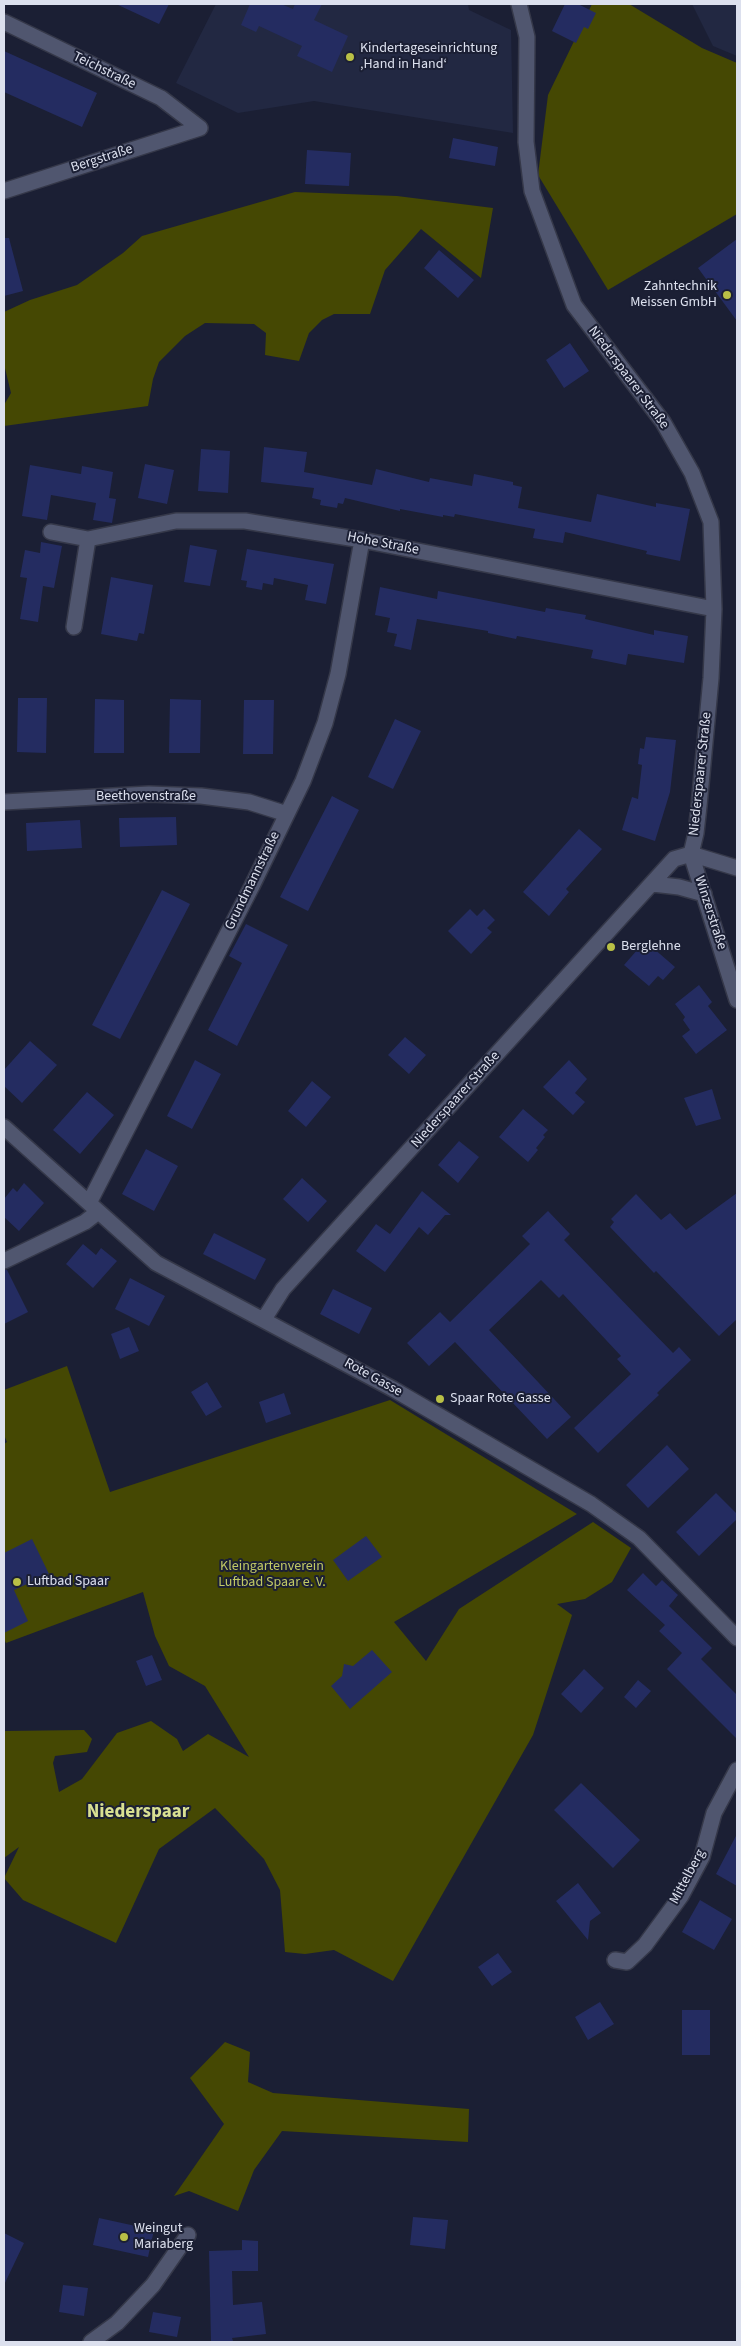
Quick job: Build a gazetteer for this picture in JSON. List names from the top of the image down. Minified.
{"streets":{"street":["Teichstraße","Bergstraße","Niederspaarer Straße","Hohe Straße","Beethovenstraße","Grundmannstraße","Winzerstraße","Rote Gasse","Mittelberg"]},"crossings":[["Teichstraße","Bergstraße"],["Niederspaarer Straße","Hohe Straße"],["Niederspaarer Straße","Winzerstraße"],["Niederspaarer Straße","Rote Gasse"],["Hohe Straße","Grundmannstraße"],["Beethovenstraße","Grundmannstraße"],["Grundmannstraße","Rote Gasse"]],"districts":["Niederspaar"],"parks":["Kleingartenverein Luftbad Spaar e. V."],"places":["Kindertageseinrichtung ‚Hand in Hand‘","Zahntechnik Meissen GmbH","Berglehne","Spaar Rote Gasse","Luftbad Spaar","Weingut Mariaberg"]}
